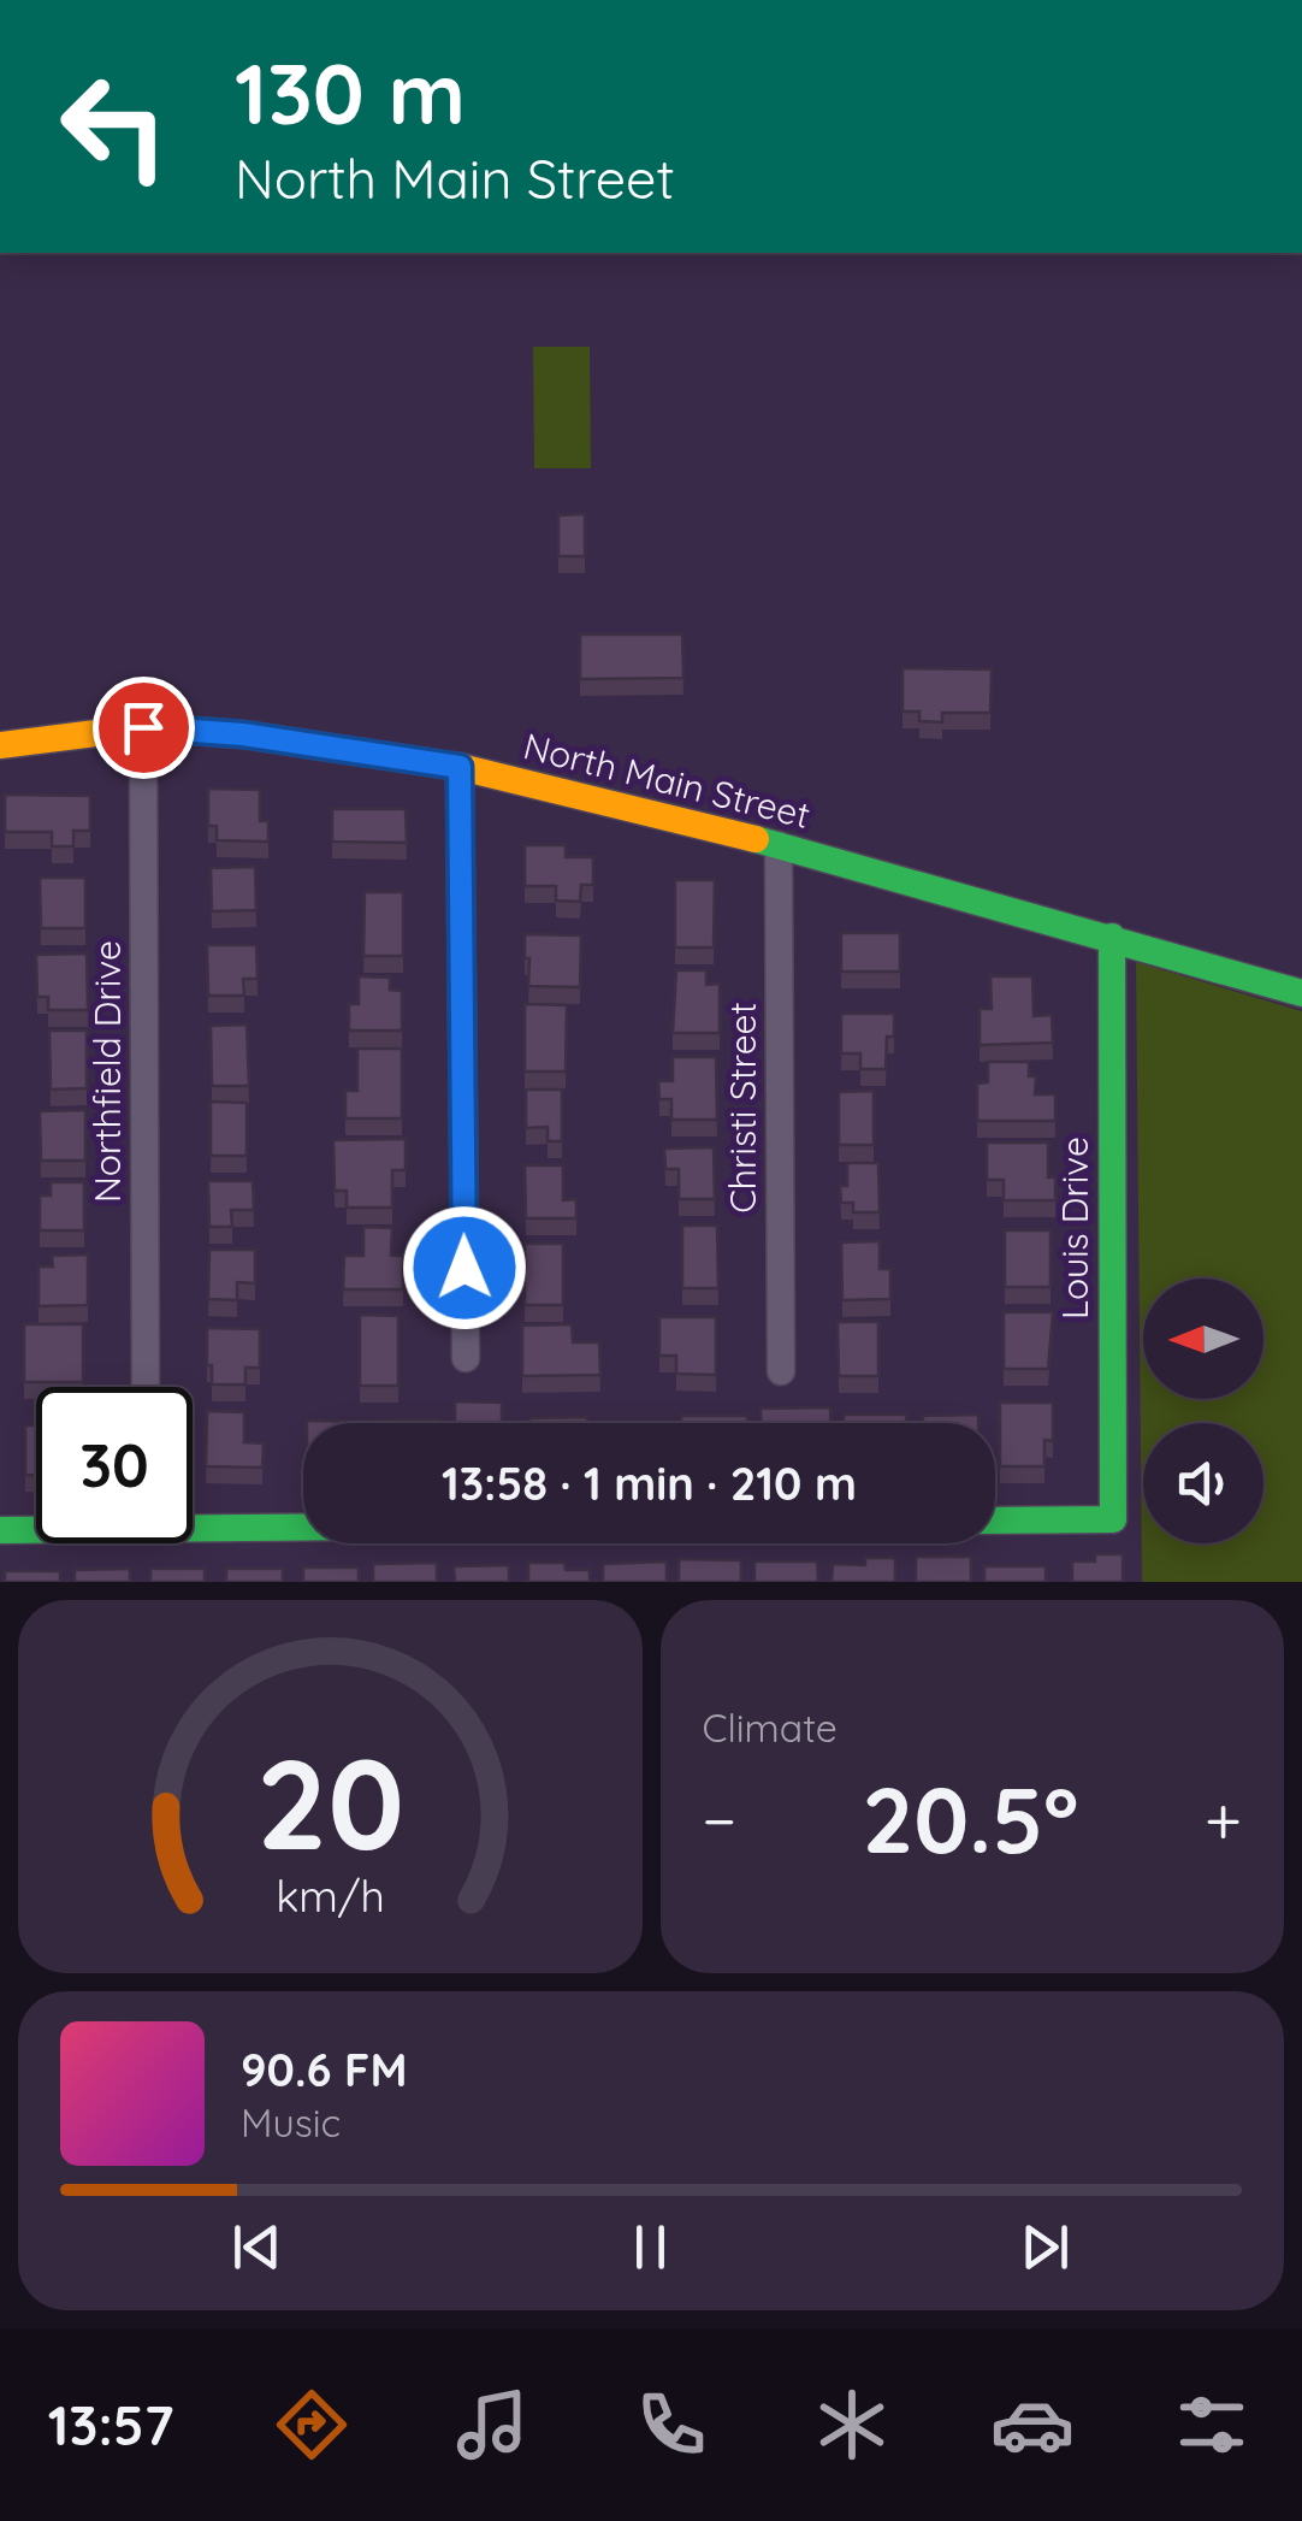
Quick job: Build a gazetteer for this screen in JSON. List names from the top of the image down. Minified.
{"streets":{"street":["North Main Street","Northfield Drive","Christi Street","Louis Drive"]},"crossings":[["North Main Street","Northfield Drive"],["North Main Street","Christi Street"],["North Main Street","Louis Drive"]],"north":"left","page":{"turn":["130 m","North Main Street"],"limit":"30","trip":"13:58 · 1 min · 210 m","tile":"Climate","heat":["−","20.5°","+"],"song":["90.6 FM","Music"],"tabs":"13:57","gauge":["20","km/h"]}}
